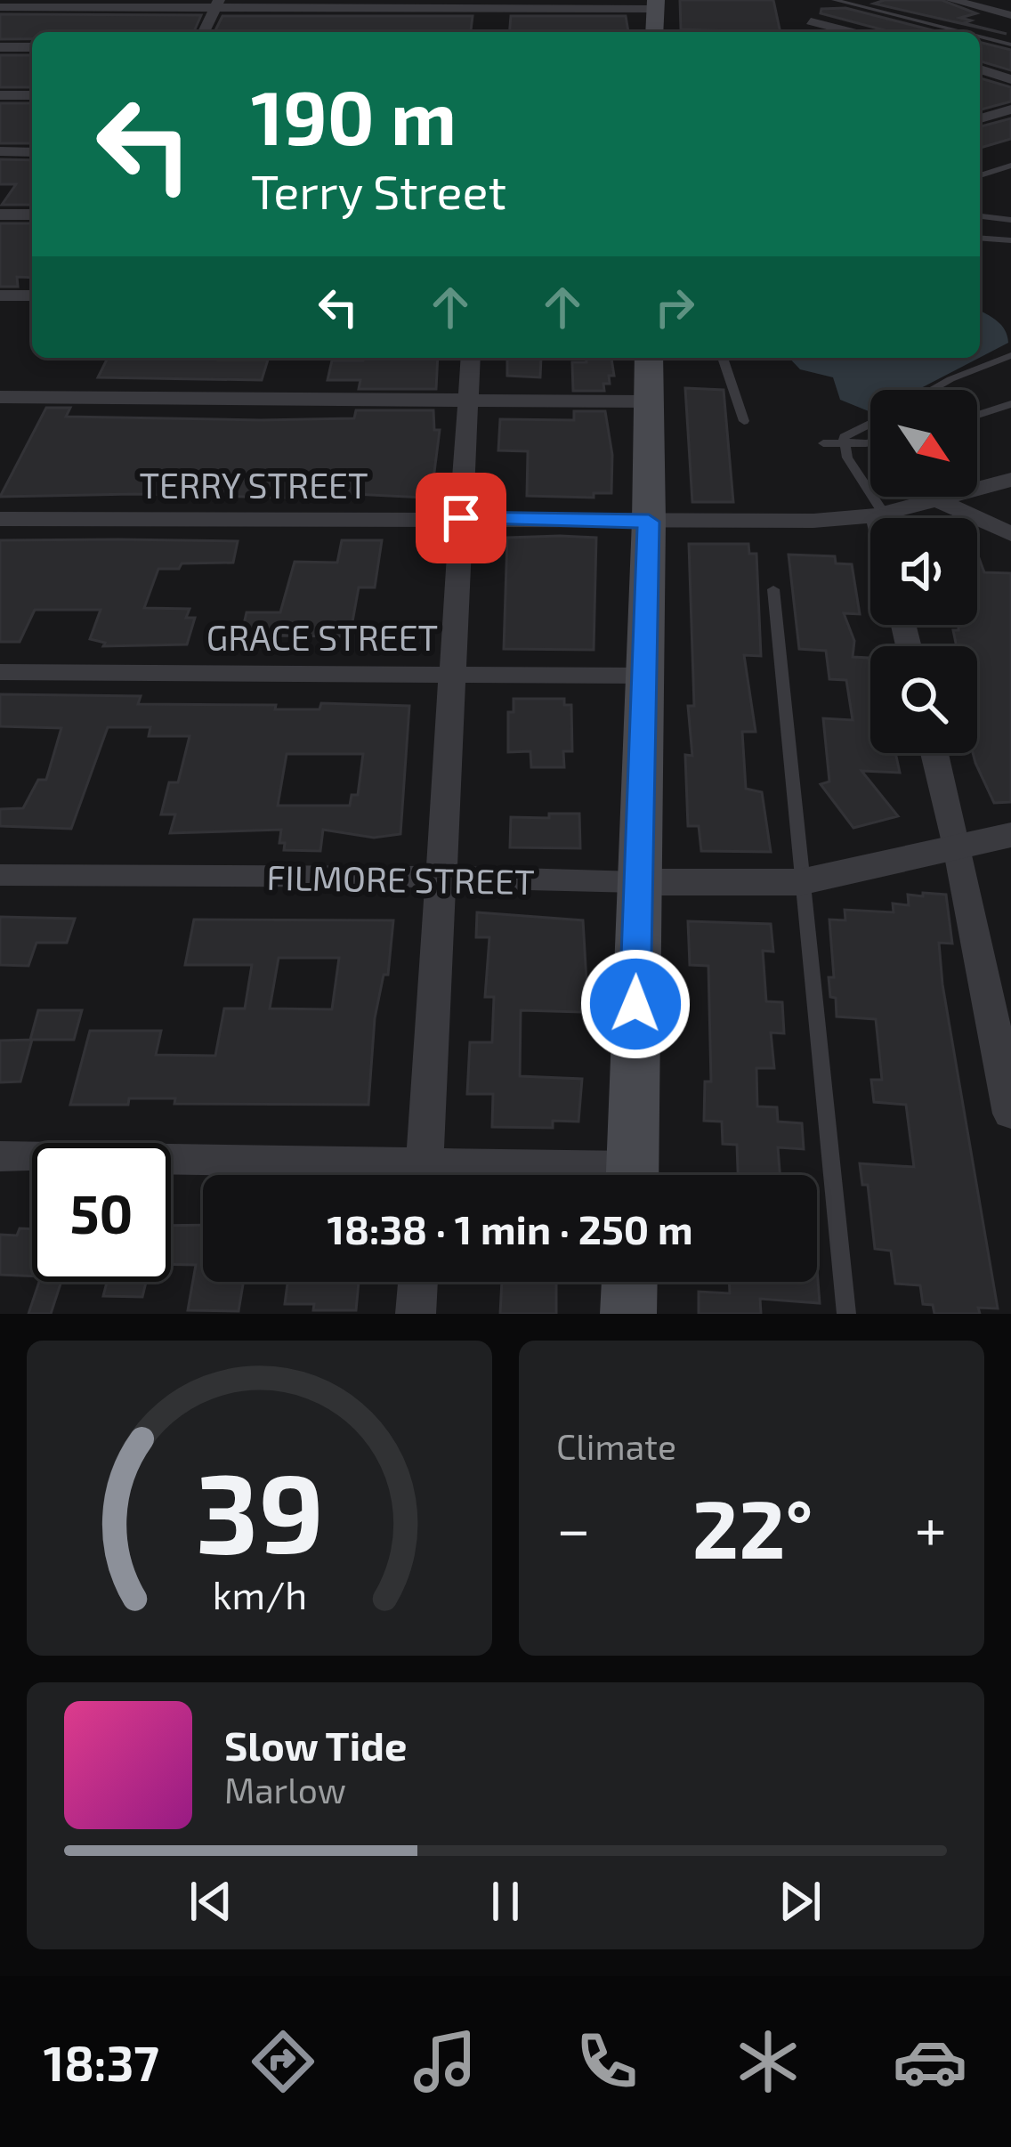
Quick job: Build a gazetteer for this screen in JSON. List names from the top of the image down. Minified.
{"streets":{"street":["TERRY STREET","GRACE STREET","FILMORE STREET"]},"north":"bottom right","page":{"turn":["190 m","Terry Street"],"limit":"50","trip":"18:38 · 1 min · 250 m","tile":"Climate","heat":["−","22°","+"],"song":["Slow Tide","Marlow"],"tabs":"18:37","gauge":["39","km/h"]}}
